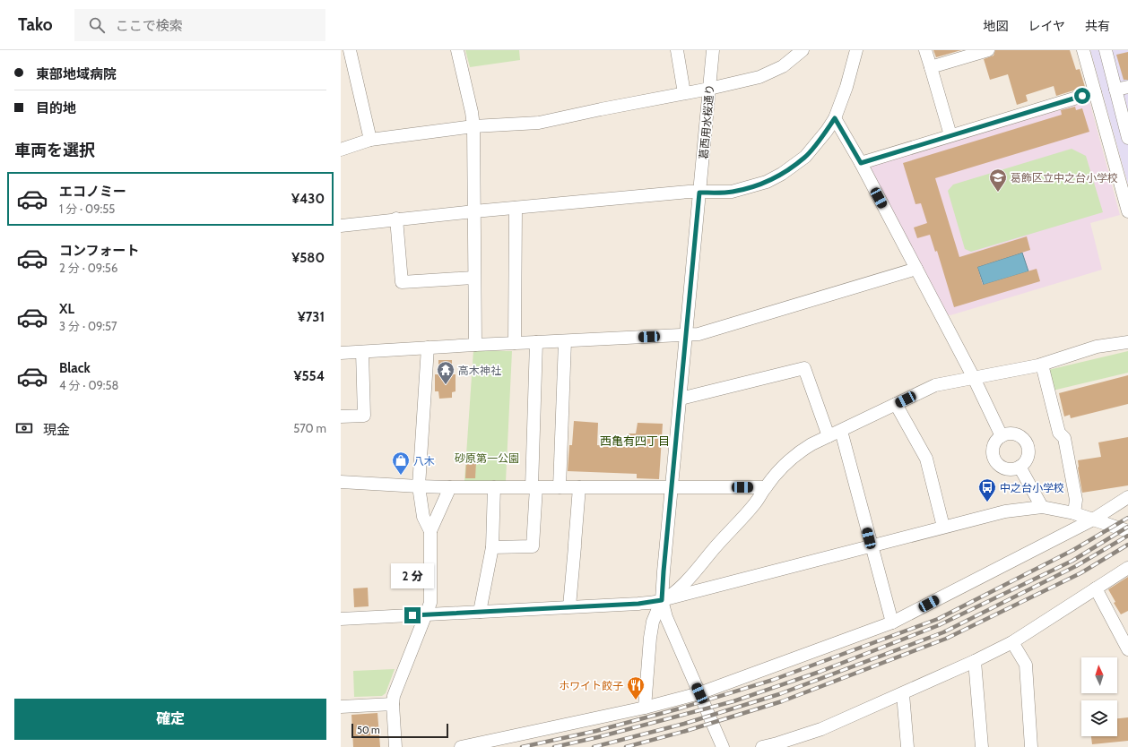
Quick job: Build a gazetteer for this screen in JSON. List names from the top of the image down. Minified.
{"streets":{"street":["葛西用水桜通り"]},"districts":["西亀有四丁目"],"parks":["砂原第一公園"],"places":{"school or university":["葛飾区立中之台小学校"],"temple":["高木神社"],"shop":["八木"],"bus stop":["中之台小学校"],"restaurant":["ホワイト餃子"]},"scale_bar":"50 m","north":"top","page":{"header":"Tako","search":"ここで検索","nav":["地図","レイヤ","共有"],"banner":["東部地域病院","目的地"],"heading":"車両を選択","list":[{"name":"エコノミー","note":"1 分 · 09:55","value":"¥430"},{"name":"コンフォート","note":"2 分 · 09:56","value":"¥580"},{"name":"XL","note":"3 分 · 09:57","value":"¥731"},{"name":"Black","note":"4 分 · 09:58","value":"¥554"}],"pay":["現金","570 m"],"bubble":"2 分","buttons":"確定","scale":"50 m"}}
